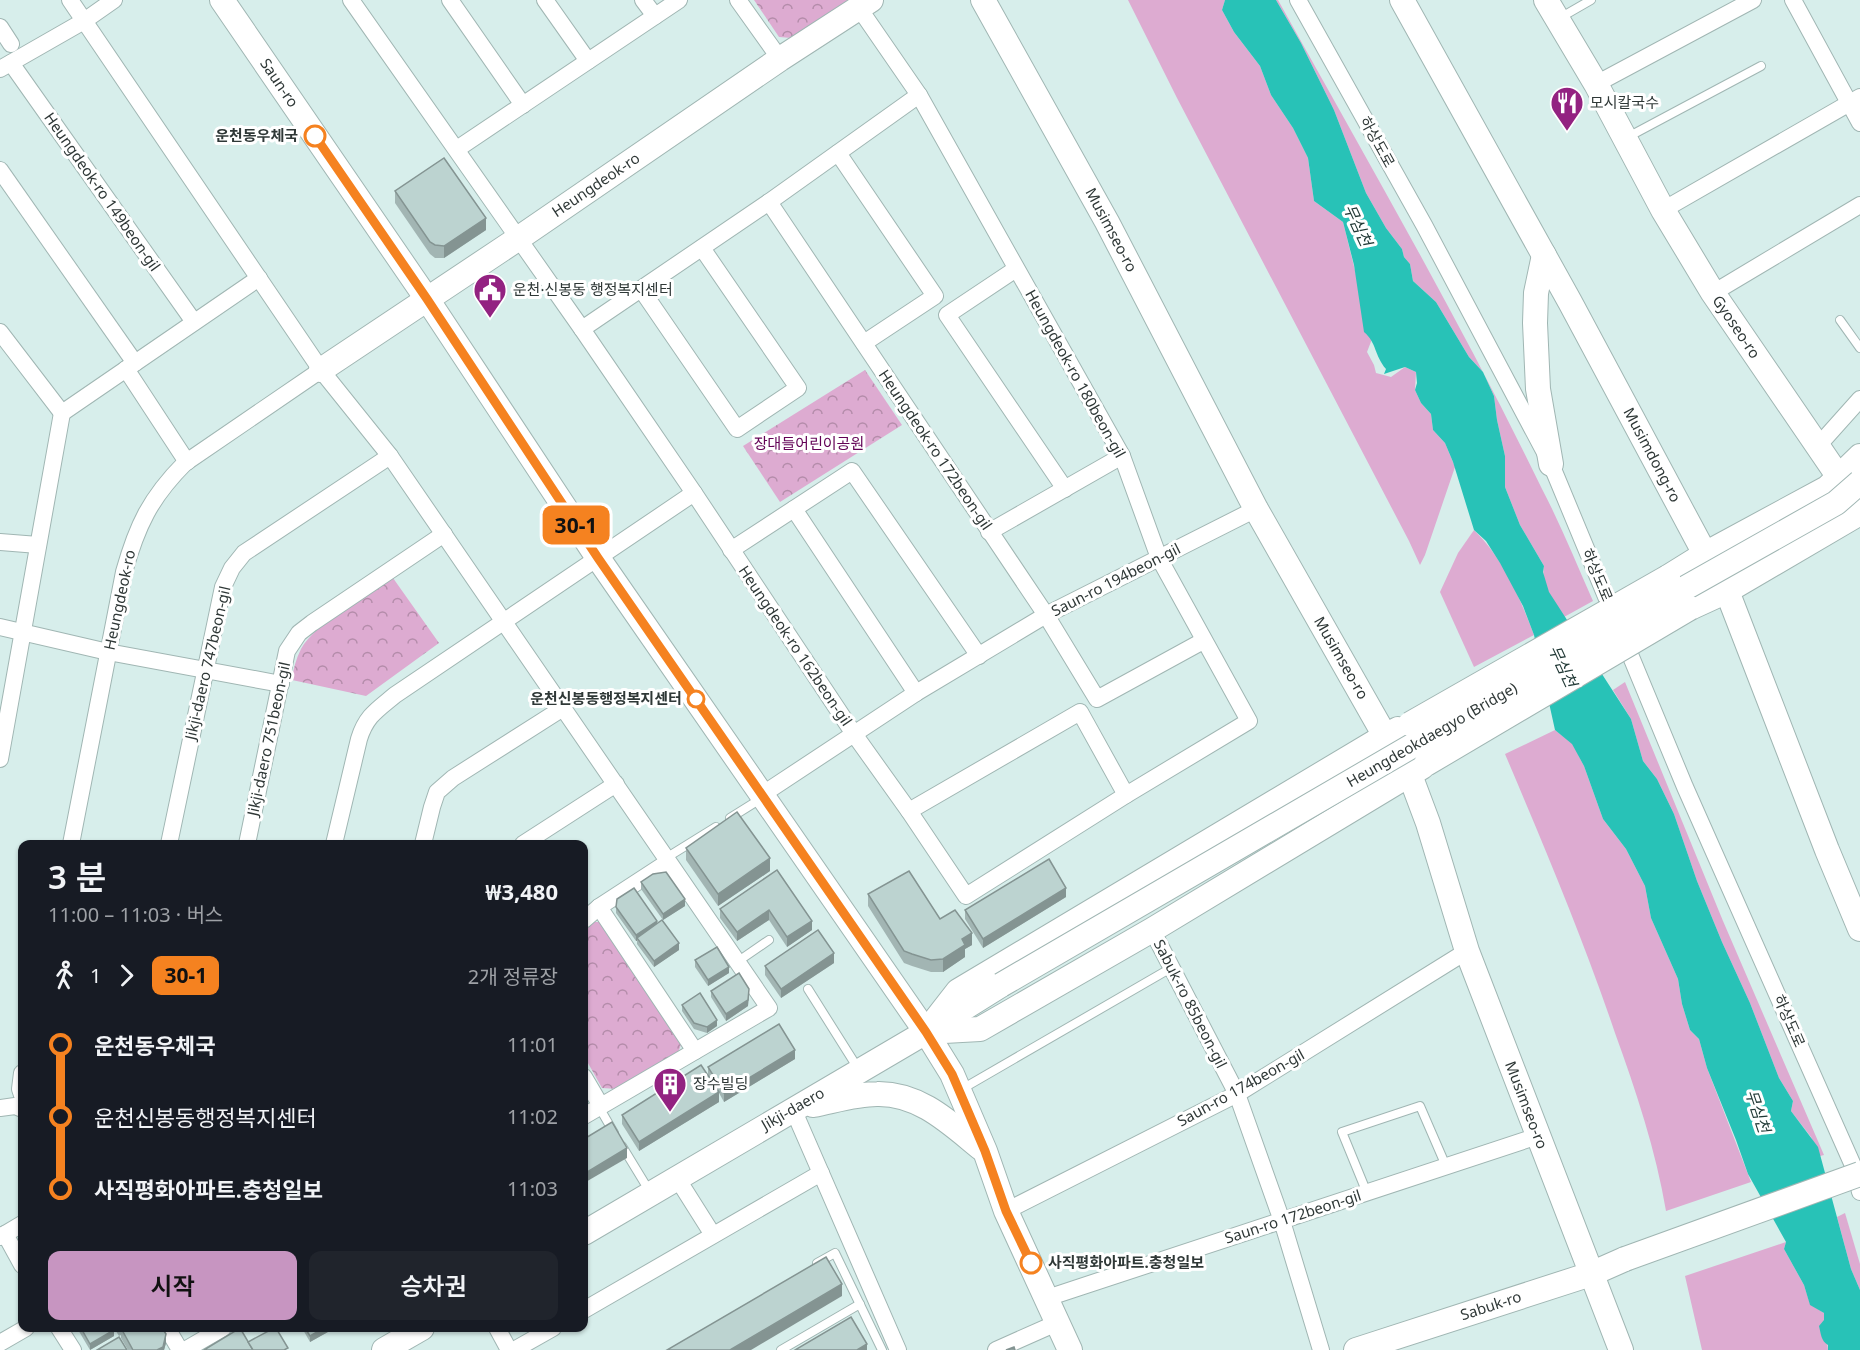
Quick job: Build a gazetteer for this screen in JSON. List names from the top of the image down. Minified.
{"streets":{"street":["Saun-ro","하상도로","Heungdeok-ro","Heungdeok-ro 149beon-gil","Musimseo-ro","Gyoseo-ro","Heungdeok-ro 180beon-gil","Heungdeok-ro 172beon-gil","Musimdong-ro","Saun-ro 194beon-gil","Heungdeok-ro 162beon-gil","Jikji-daero 747beon-gil","Heungdeokdaegyo (Bridge)","Jikji-daero 751beon-gil","Sabuk-ro 85beon-gil","Saun-ro 174beon-gil","Jikji-daero","Saun-ro 172beon-gil","Sabuk-ro"]},"crossings":[["Saun-ro","Heungdeok-ro"],["Saun-ro","Saun-ro 194beon-gil"],["Saun-ro","Saun-ro 174beon-gil"],["Saun-ro","Jikji-daero"],["Saun-ro","Saun-ro 172beon-gil"],["하상도로","Sabuk-ro"],["Heungdeok-ro","Heungdeok-ro 180beon-gil"],["Heungdeok-ro","Heungdeok-ro 162beon-gil"],["Musimseo-ro","Saun-ro 194beon-gil"],["Musimseo-ro","Saun-ro 174beon-gil"],["Musimseo-ro","Saun-ro 172beon-gil"],["Musimseo-ro","Sabuk-ro"],["Gyoseo-ro","Heungdeokdaegyo (Bridge)"],["Heungdeok-ro 180beon-gil","Heungdeok-ro 172beon-gil"],["Heungdeok-ro 180beon-gil","Saun-ro 194beon-gil"],["Heungdeok-ro 180beon-gil","Heungdeok-ro 162beon-gil"],["Heungdeok-ro 172beon-gil","Saun-ro 194beon-gil"],["Saun-ro 194beon-gil","Heungdeok-ro 162beon-gil"],["Heungdeokdaegyo (Bridge)","Jikji-daero"],["Sabuk-ro 85beon-gil","Saun-ro 174beon-gil"],["Sabuk-ro 85beon-gil","Saun-ro 172beon-gil"]],"water":["무심천"],"parks":["장대들어린이공원"],"places":{"restaurant":["모시칼국수"],"other":["운천동우체국","운천신봉동행정복지센터","사직평화아파트.충청일보"],"public building":["운천·신봉동 행정복지센터"],"building":["장수빌딩"]},"lines":["bus line 30-1"],"page":{"on_map":"30-1","heading":["3 분","11:00 – 11:03 · 버스","₩3,480"],"legs":["1","30-1","2개 정류장"],"list":[{"name":"운천동우체국","value":"11:01"},{"name":"운천신봉동행정복지센터","value":"11:02"},{"name":"사직평화아파트.충청일보","value":"11:03"}],"buttons":["시작","승차권"]}}
